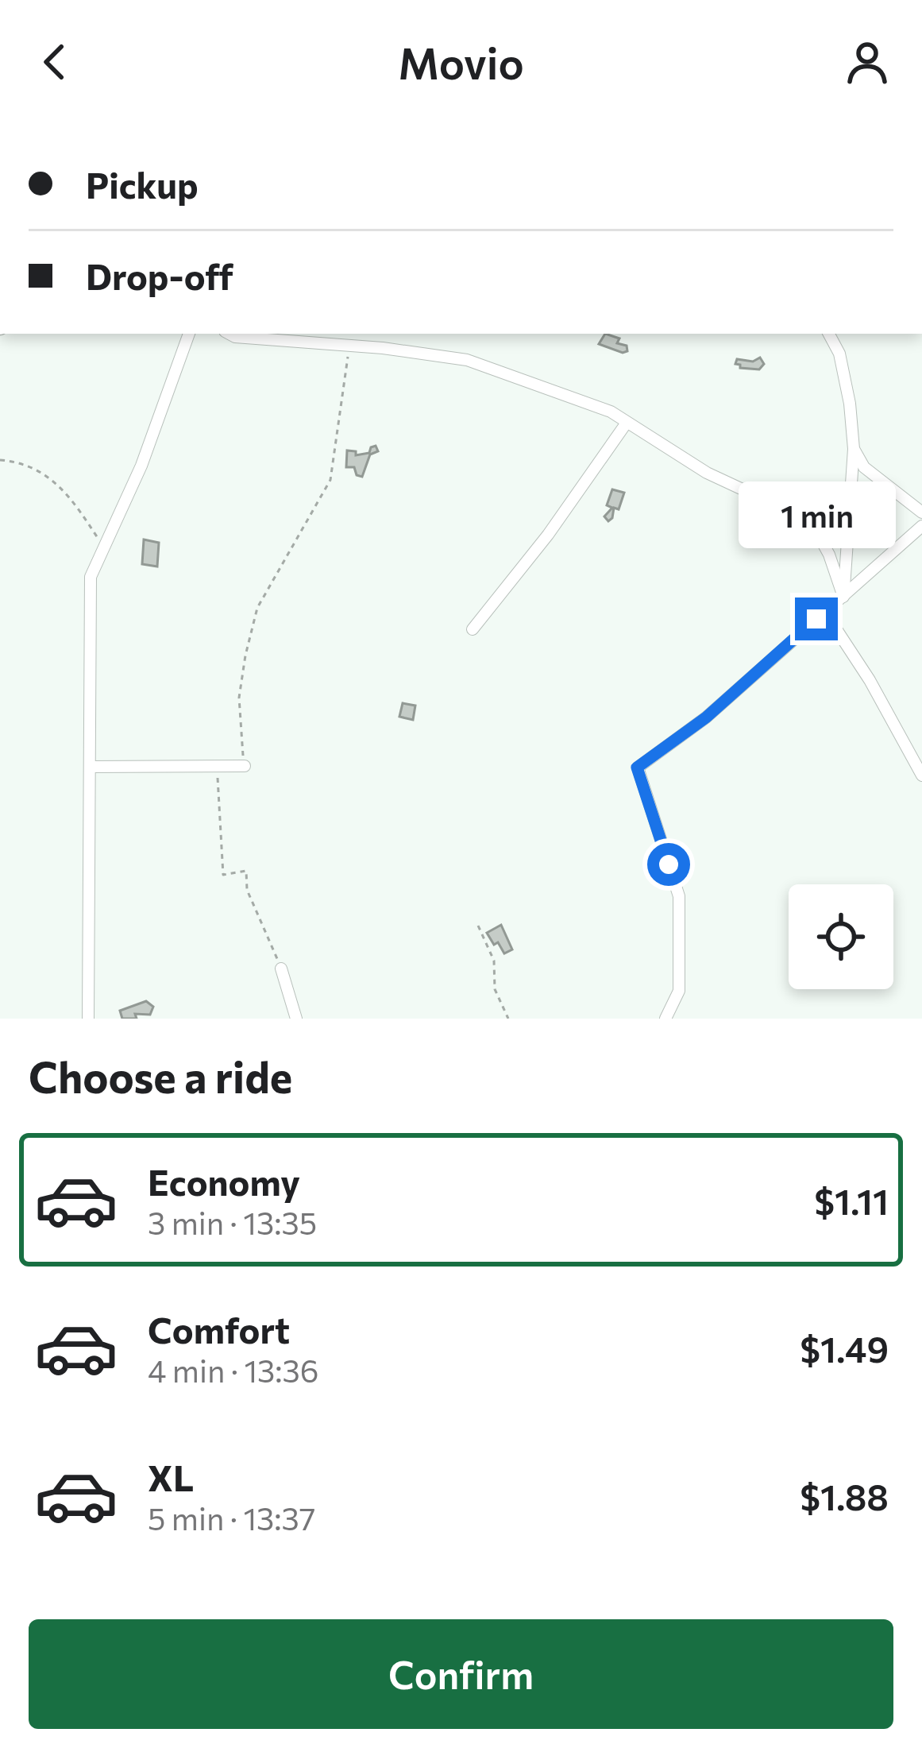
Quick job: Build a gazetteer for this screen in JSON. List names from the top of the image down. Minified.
{"page":{"header":"Movio","banner":["Pickup","Drop-off"],"bubble":"1 min","heading":"Choose a ride","list":[{"name":"Economy","note":"3 min · 13:35","value":"$1.11"},{"name":"Comfort","note":"4 min · 13:36","value":"$1.49"},{"name":"XL","note":"5 min · 13:37","value":"$1.88"}],"buttons":"Confirm"}}
